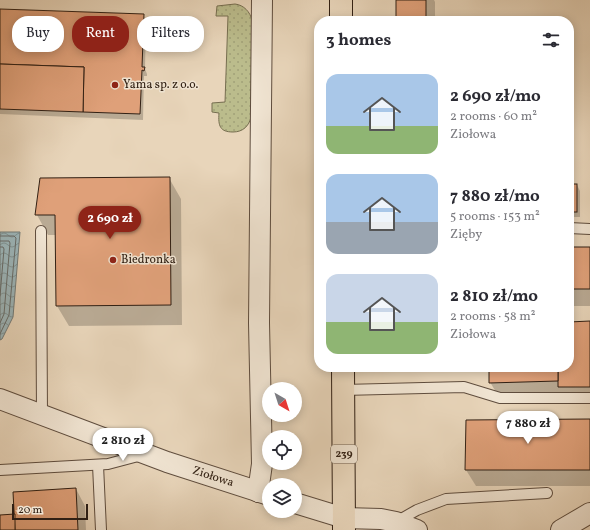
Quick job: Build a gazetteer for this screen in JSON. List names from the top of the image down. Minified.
{"streets":{"main road":["239"],"street":["Ziołowa"]},"places":["Yama sp. z o.o.","Biedronka"],"scale_bar":"20 m","north":"bottom right","page":{"chip":["Buy","Rent","Filters"],"heading":"3 homes","list":[{"name":"2 690 zł/mo","note":"2 rooms · 60 m² · Ziołowa"},{"name":"7 880 zł/mo","note":"5 rooms · 153 m² · Zięby"},{"name":"2 810 zł/mo","note":"2 rooms · 58 m² · Ziołowa"}],"price":["2 690 zł","7 880 zł","2 810 zł"],"scale":"20 m"}}
